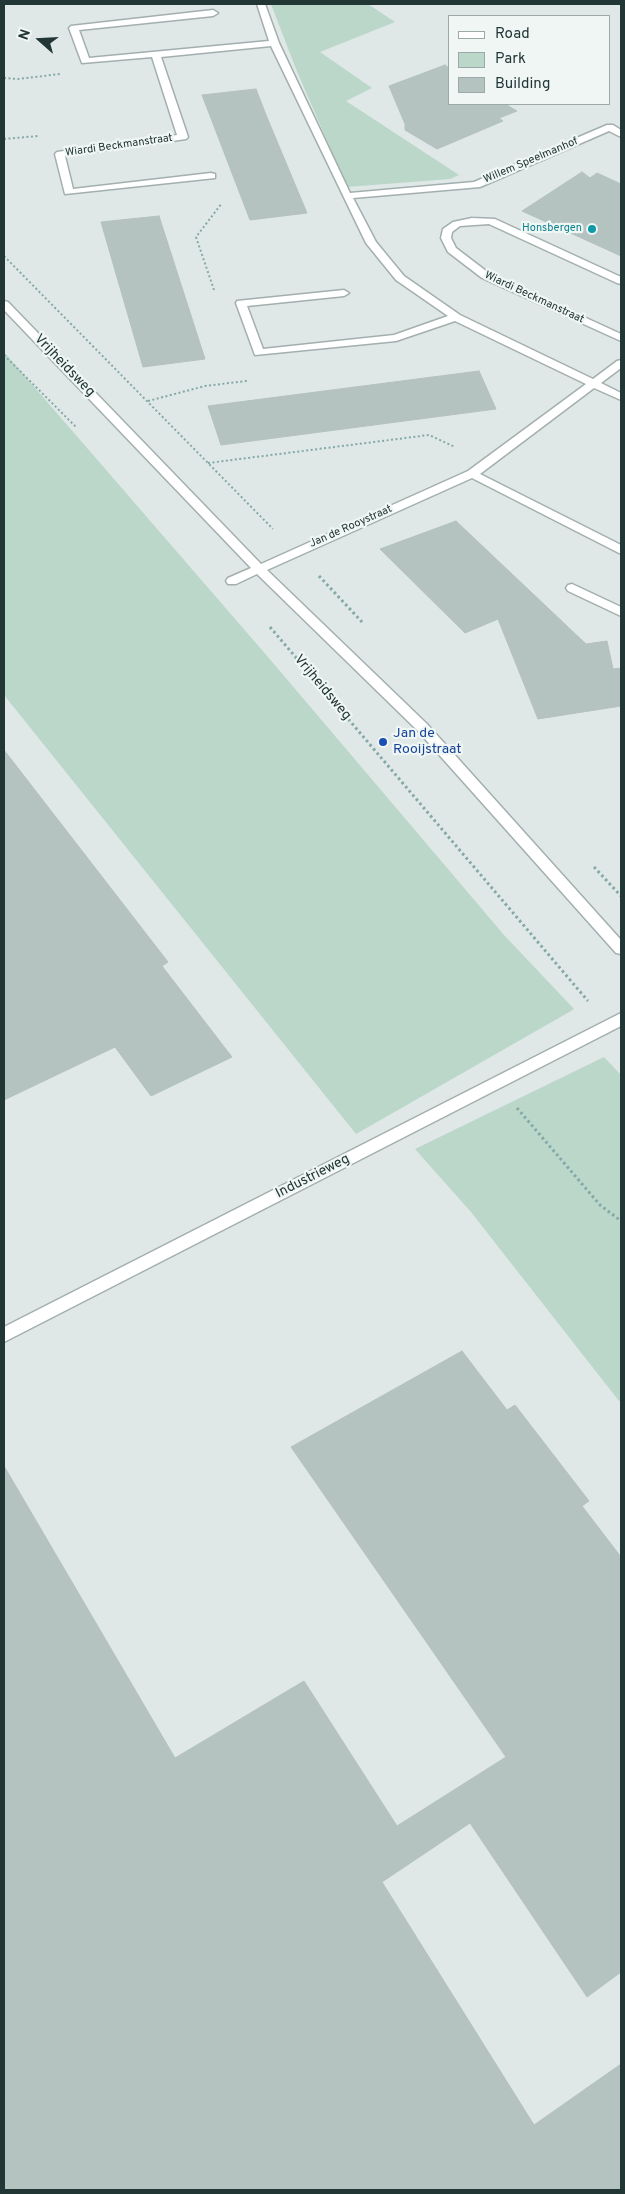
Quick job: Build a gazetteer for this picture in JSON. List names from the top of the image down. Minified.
{"streets":{"street":["Wiardi Beckmanstraat","Willem Speelmanhof","Vrijheidsweg","Jan de Rooystraat","Industrieweg"]},"crossings":[["Vrijheidsweg","Jan de Rooystraat"],["Vrijheidsweg","Industrieweg"]],"places":["Honsbergen","Jan de Rooijstraat"],"legend":["Road","Park","Building"],"north":"left"}
